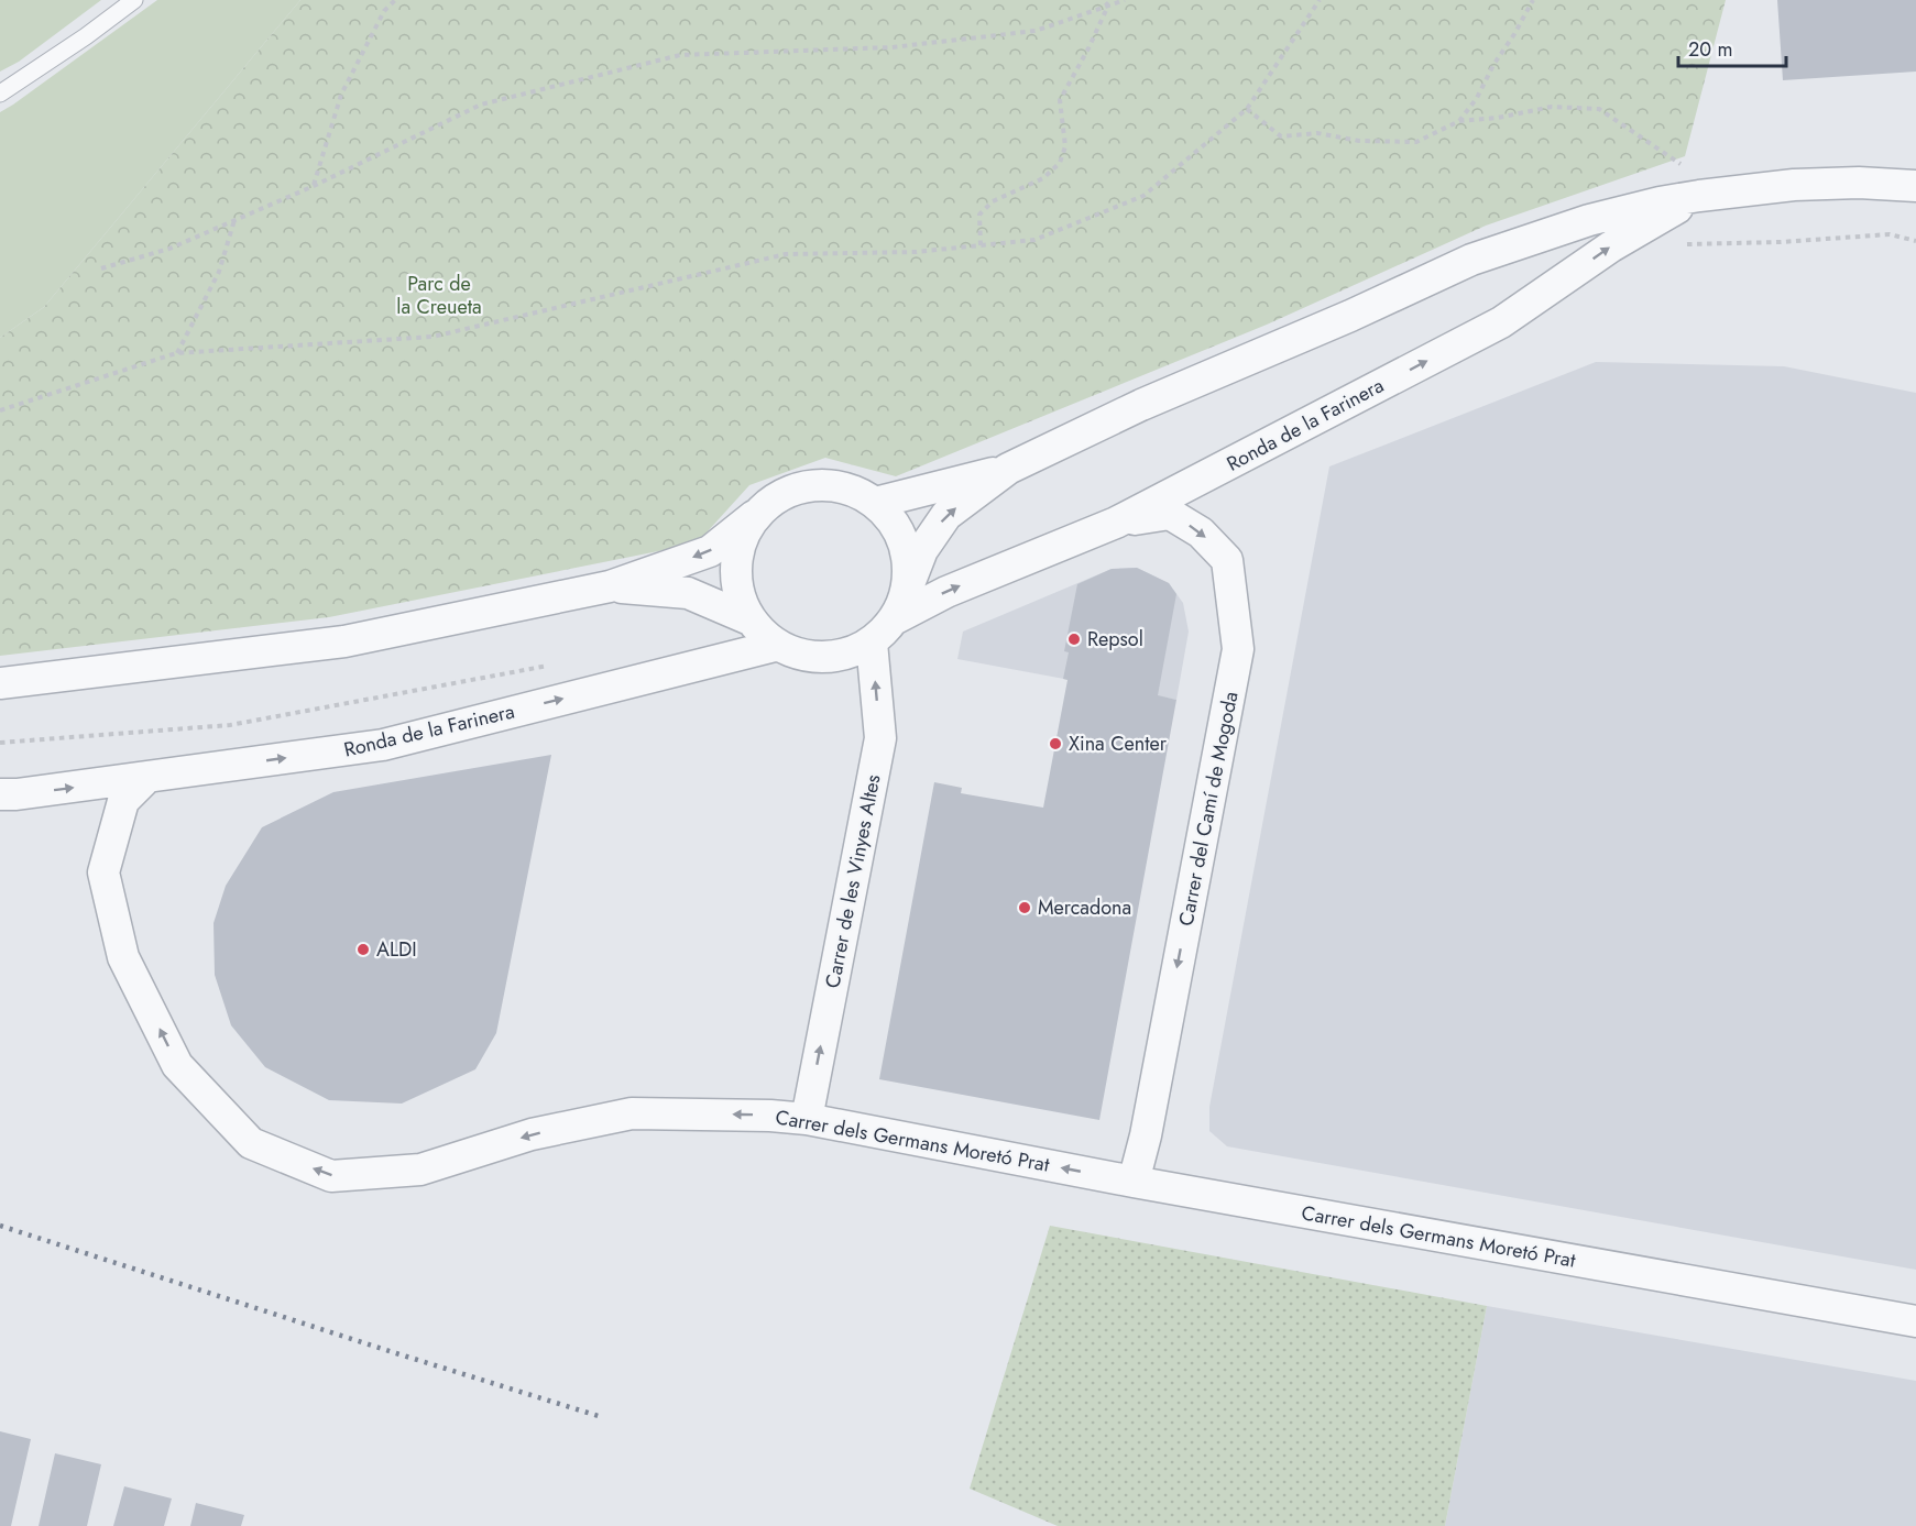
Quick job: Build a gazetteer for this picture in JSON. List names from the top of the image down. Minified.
{"streets":{"street":["Ronda de la Farinera","Carrer del Camí de Mogoda","Carrer de les Vinyes Altes","Carrer dels Germans Moretó Prat"]},"crossings":[["Ronda de la Farinera","Carrer del Camí de Mogoda"],["Ronda de la Farinera","Carrer de les Vinyes Altes"],["Ronda de la Farinera","Carrer dels Germans Moretó Prat"],["Carrer del Camí de Mogoda","Carrer dels Germans Moretó Prat"],["Carrer de les Vinyes Altes","Carrer dels Germans Moretó Prat"]],"one_way":["Carrer del Camí de Mogoda","Carrer de les Vinyes Altes","Carrer dels Germans Moretó Prat"],"parks":["Parc de la Creueta"],"places":["Repsol","Xina Center","Mercadona","ALDI"],"scale_bar":"20 m"}
